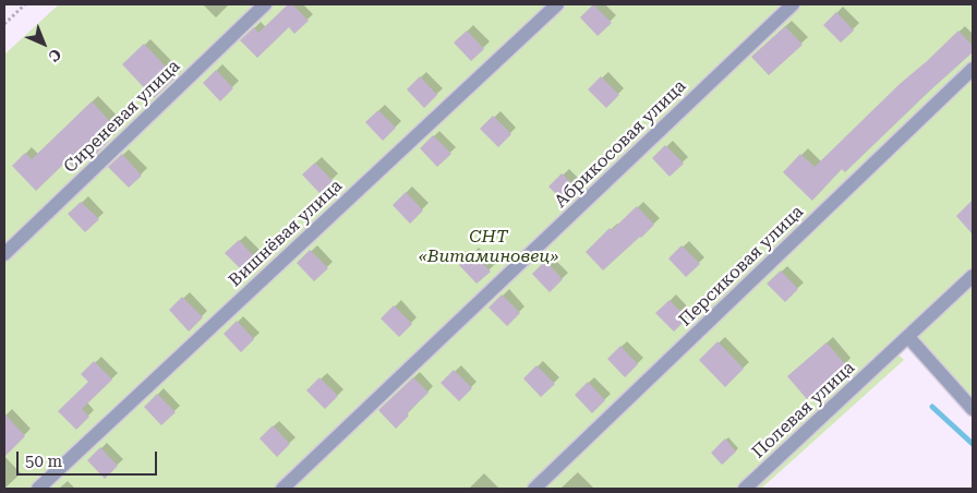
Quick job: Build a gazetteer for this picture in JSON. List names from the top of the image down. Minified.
{"streets":{"street":["Сиреневая улица","Абрикосовая улица","Вишнёвая улица","Персиковая улица","Полевая улица"]},"parks":["СНТ «Витаминовец»"],"scale_bar":"50 m","north":"bottom right"}
